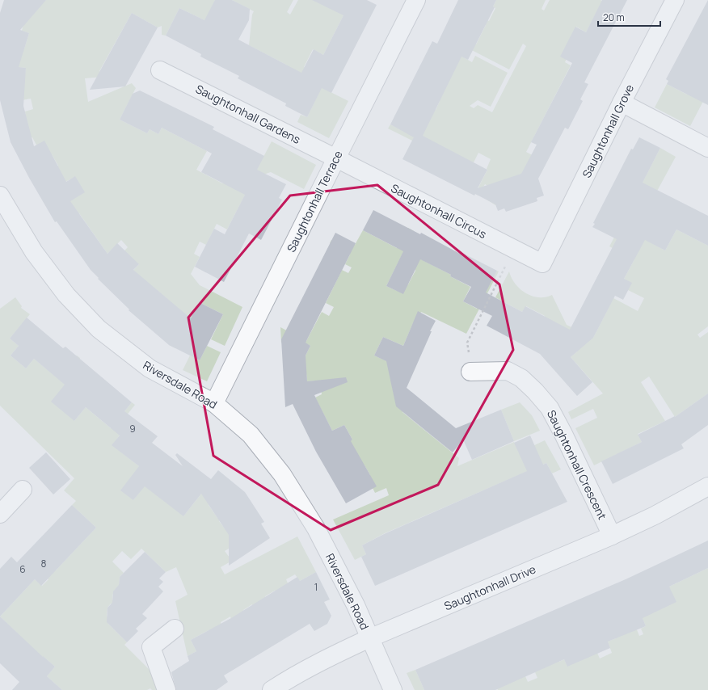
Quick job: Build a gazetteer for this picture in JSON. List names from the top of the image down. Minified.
{"streets":{"street":["Saughtonhall Gardens","Saughtonhall Grove","Saughtonhall Terrace","Saughtonhall Circus","Riversdale Road","Saughtonhall Crescent","Saughtonhall Drive"]},"crossings":[["Saughtonhall Gardens","Saughtonhall Terrace"],["Saughtonhall Gardens","Saughtonhall Circus"],["Saughtonhall Grove","Saughtonhall Circus"],["Saughtonhall Terrace","Saughtonhall Circus"],["Saughtonhall Terrace","Riversdale Road"],["Riversdale Road","Saughtonhall Drive"],["Saughtonhall Crescent","Saughtonhall Drive"]],"house_numbers":["9","8","6","1"],"scale_bar":"20 m"}
